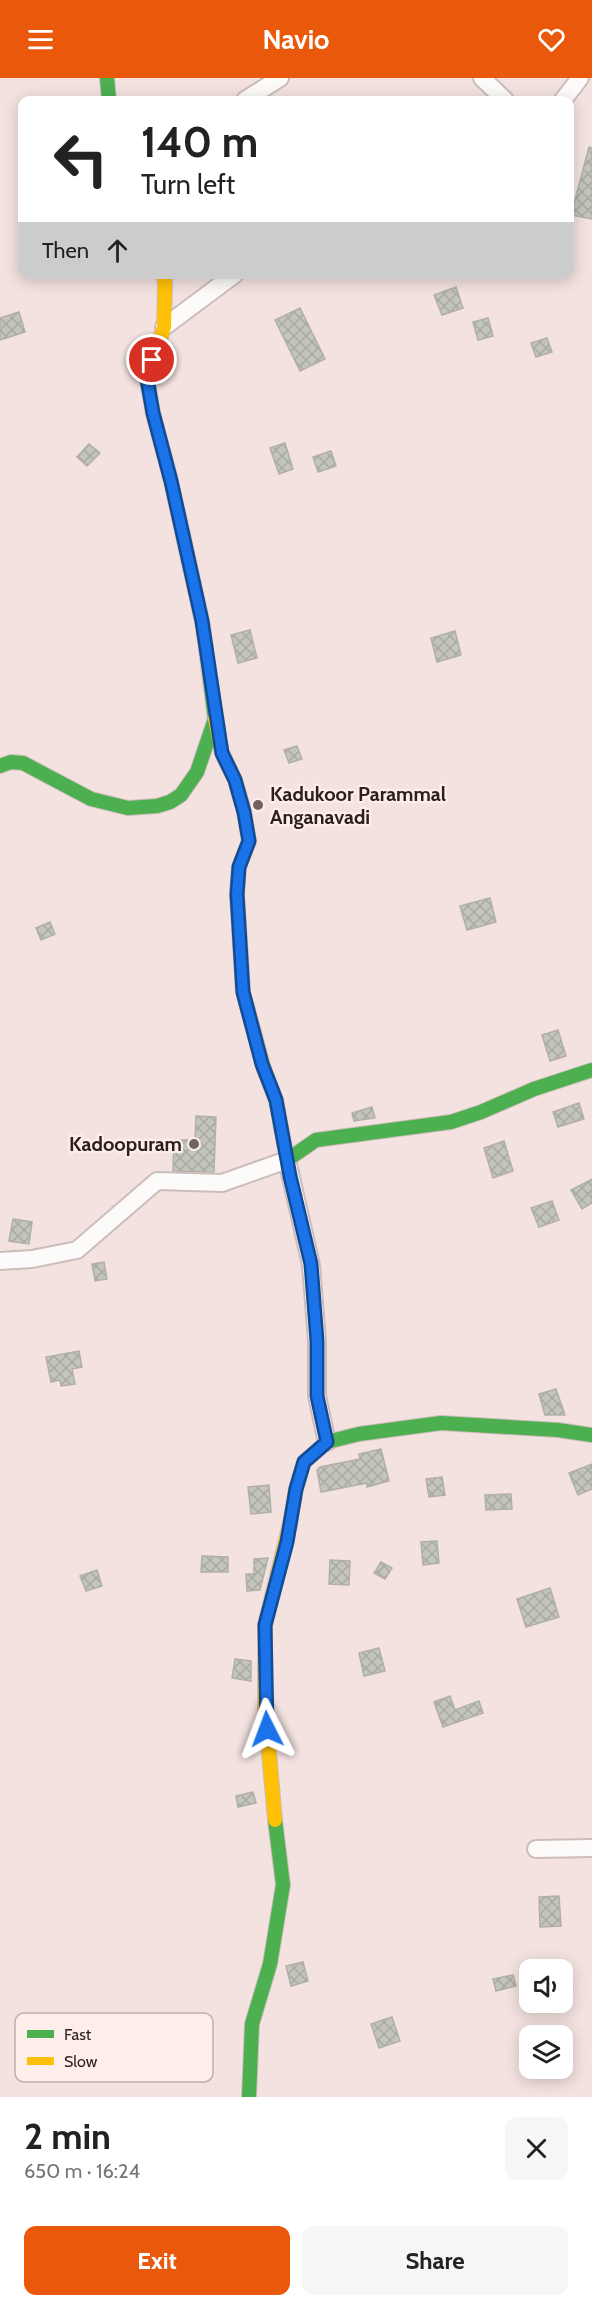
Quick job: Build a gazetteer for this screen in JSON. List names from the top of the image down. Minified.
{"places":["Kadukoor Parammal Anganavadi","Kadoopuram"],"legend":["Fast","Slow"],"page":{"header":"Navio","turn":["140 m","Turn left"],"then":"Then","heading":["2 min","650 m · 16:24"],"buttons":["Exit","Share"]}}
